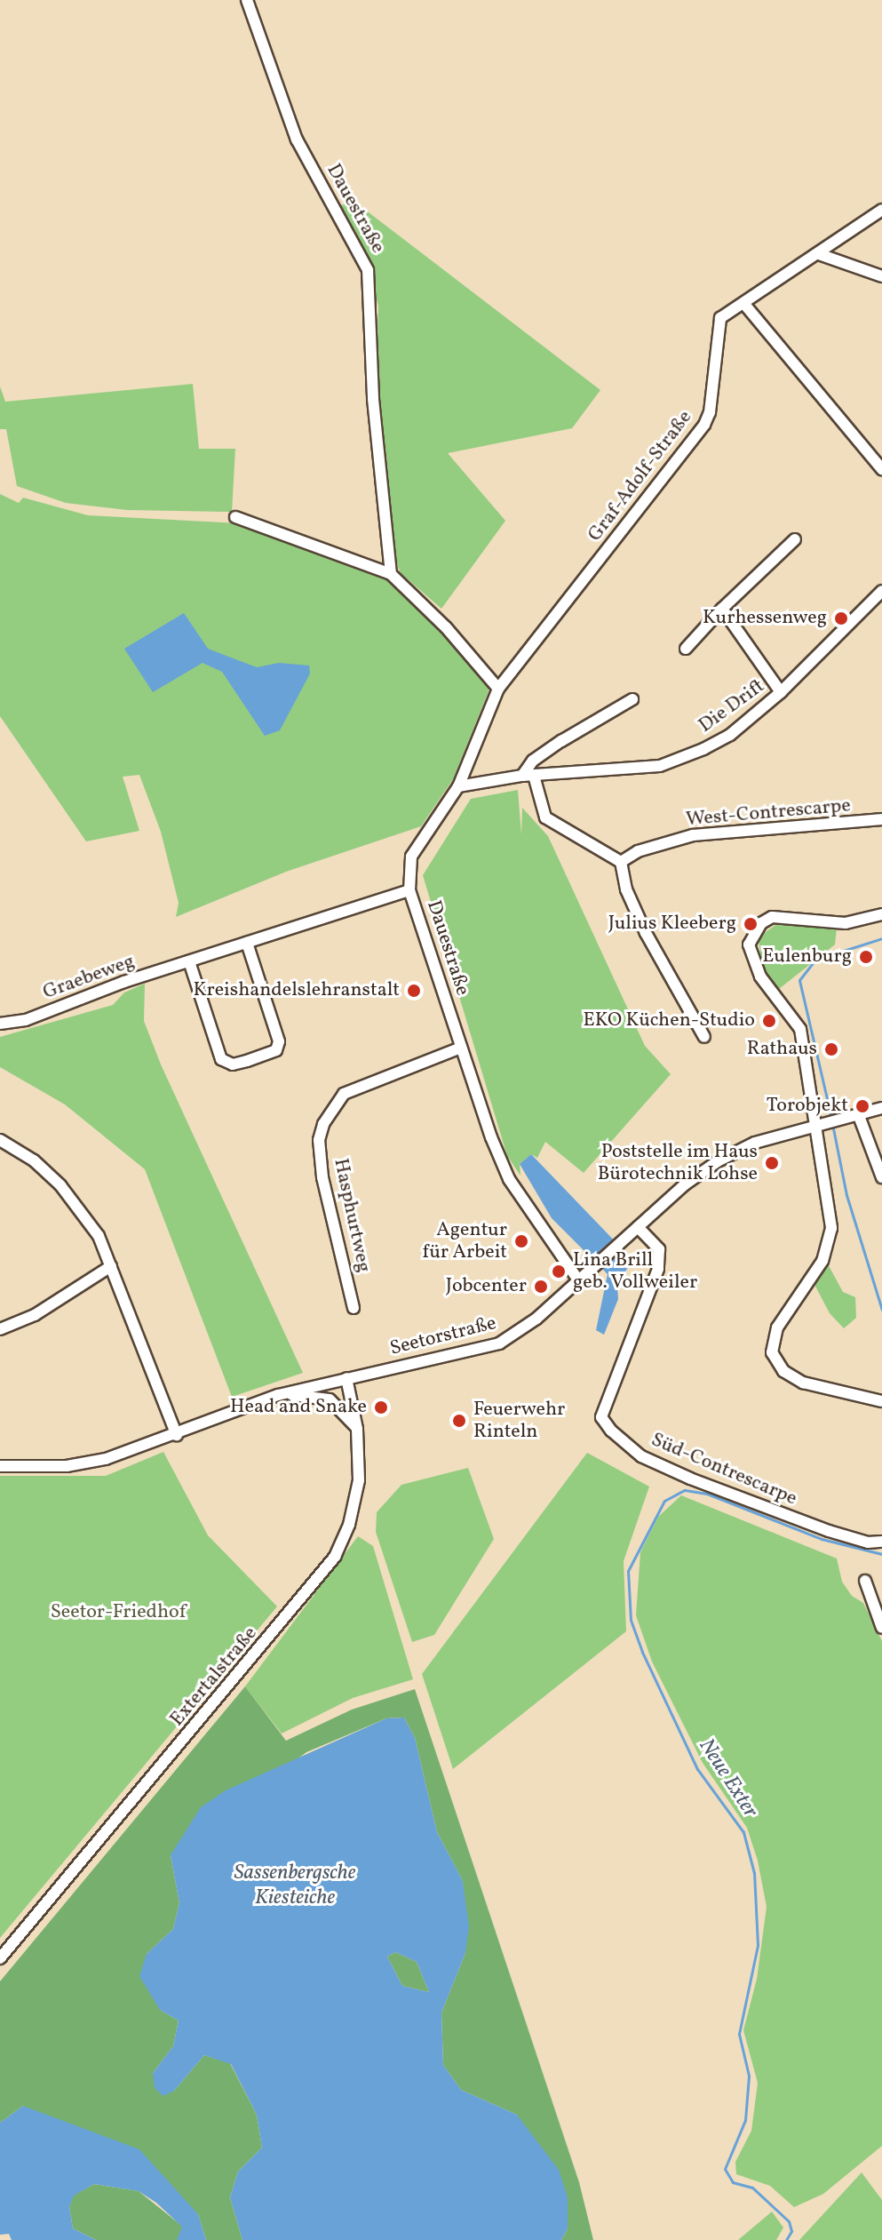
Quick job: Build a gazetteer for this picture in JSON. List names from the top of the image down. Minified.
{"streets":{"street":["Dauestraße","Graf-Adolf-Straße","Die Drift","West-Contrescarpe","Graebeweg","Hasphurtweg","Seetorstraße","Süd-Contrescarpe","Extertalstraße"]},"crossings":[["Dauestraße","Graf-Adolf-Straße"],["Dauestraße","Die Drift"],["Dauestraße","Graebeweg"],["Dauestraße","Hasphurtweg"],["Dauestraße","Seetorstraße"],["Seetorstraße","Süd-Contrescarpe"],["Seetorstraße","Extertalstraße"]],"water":["Neue Exter","Sassenbergsche Kiesteiche"],"parks":["Seetor-Friedhof"],"places":["Kurhessenweg","Julius Kleeberg","Eulenburg","Kreishandelslehranstalt","EKO Küchen-Studio","Rathaus","Torobjekt","Poststelle im Haus Bürotechnik Lohse","Agentur für Arbeit","Lina Brill geb. Vollweiler","Jobcenter","Head and Snake","Feuerwehr Rinteln"]}
